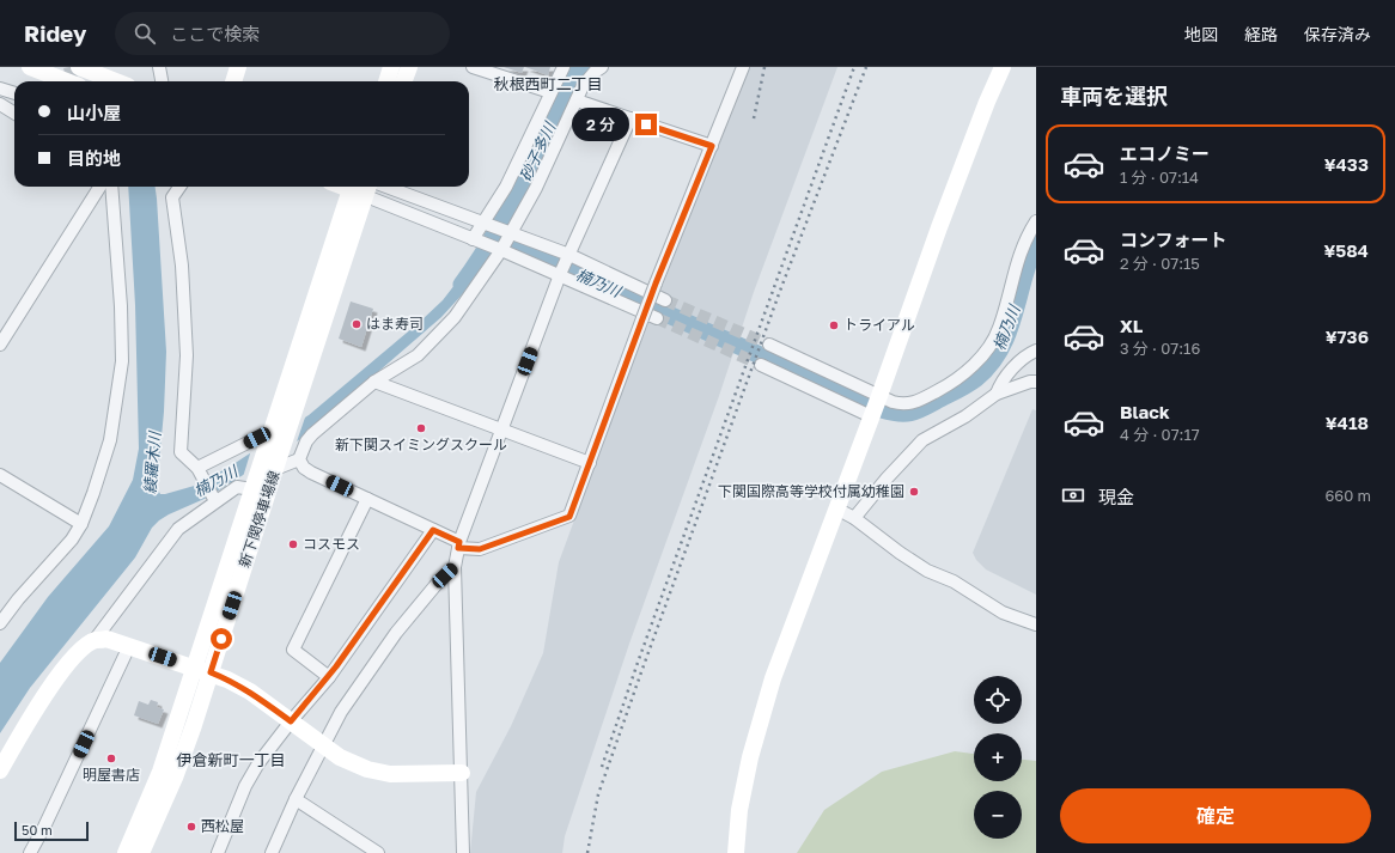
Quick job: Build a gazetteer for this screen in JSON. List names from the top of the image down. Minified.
{"streets":{"street":["新下関停車場線"]},"districts":["秋根西町二丁目","伊倉新町一丁目"],"water":["砂子多川","楠乃川","綾羅木川"],"places":["はま寿司","トライアル","新下関スイミングスクール","下関国際高等学校付属幼稚園","コスモス","明屋書店","西松屋"],"scale_bar":"50 m","page":{"header":"Ridey","search":"ここで検索","nav":["地図","経路","保存済み"],"heading":"車両を選択","banner":["山小屋","目的地"],"bubble":"2 分","list":[{"name":"エコノミー","note":"1 分 · 07:14","value":"¥433"},{"name":"コンフォート","note":"2 分 · 07:15","value":"¥584"},{"name":"XL","note":"3 分 · 07:16","value":"¥736"},{"name":"Black","note":"4 分 · 07:17","value":"¥418"}],"pay":["現金","660 m"],"map_buttons":["+","−"],"buttons":"確定","scale":"50 m"}}
